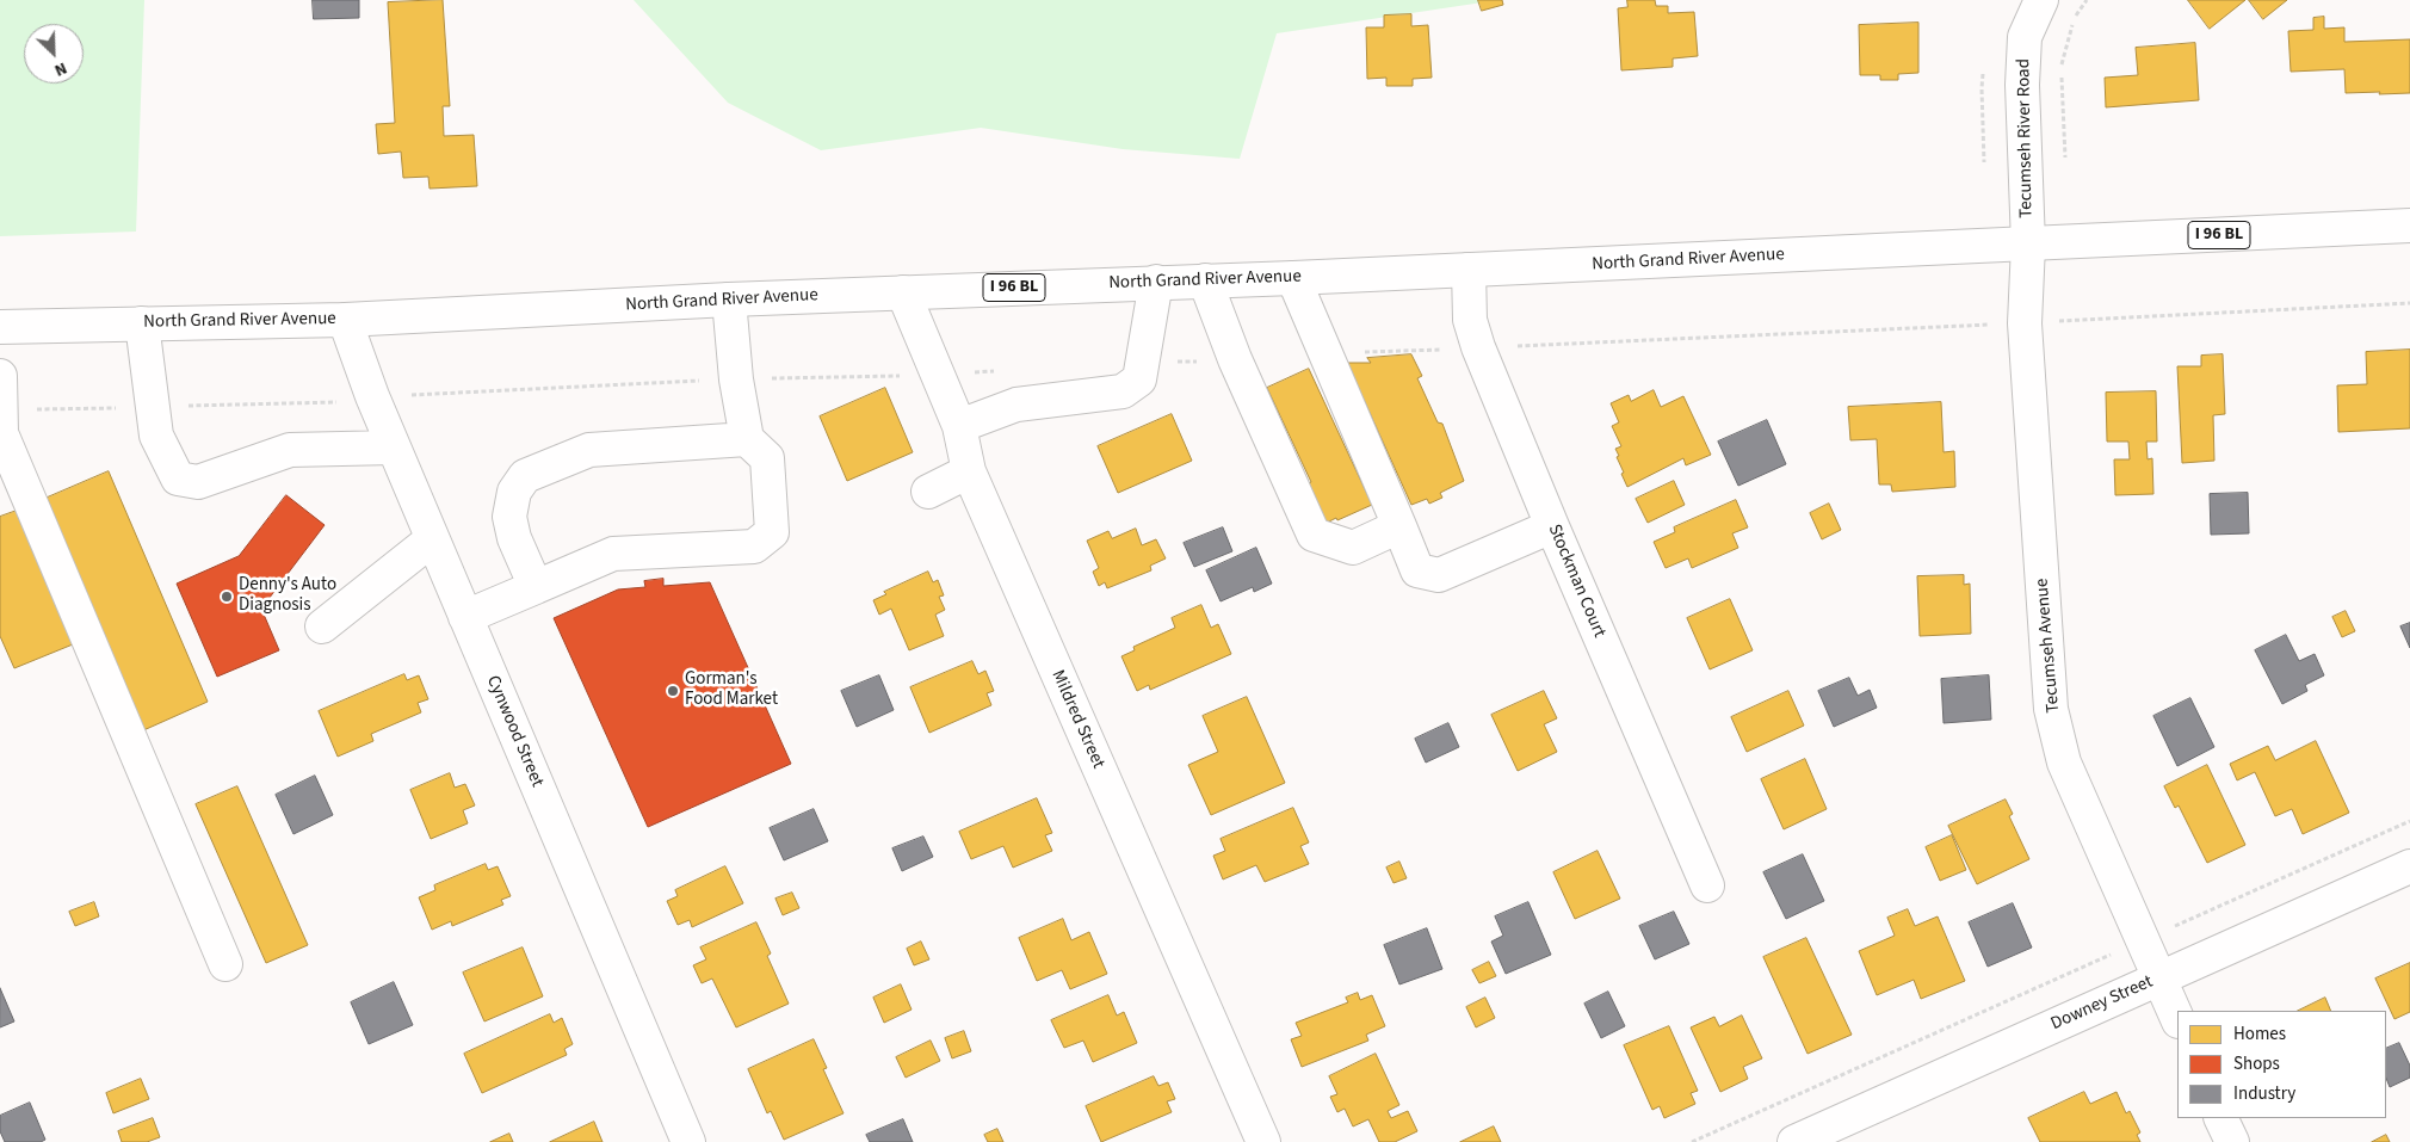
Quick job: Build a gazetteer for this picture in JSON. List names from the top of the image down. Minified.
{"streets":{"street":["Tecumseh River Road","I 96 BL","North Grand River Avenue","Stockman Court","Tecumseh Avenue","Mildred Street","Cynwood Street","Downey Street"]},"crossings":[["Tecumseh River Road","North Grand River Avenue"],["Tecumseh River Road","Tecumseh Avenue"],["North Grand River Avenue","Stockman Court"],["North Grand River Avenue","Tecumseh Avenue"],["North Grand River Avenue","Mildred Street"],["North Grand River Avenue","Cynwood Street"],["Tecumseh Avenue","Downey Street"]],"places":["Denny's Auto Diagnosis","Gorman's Food Market"],"legend":["Homes","Shops","Industry"],"north":"bottom right"}
